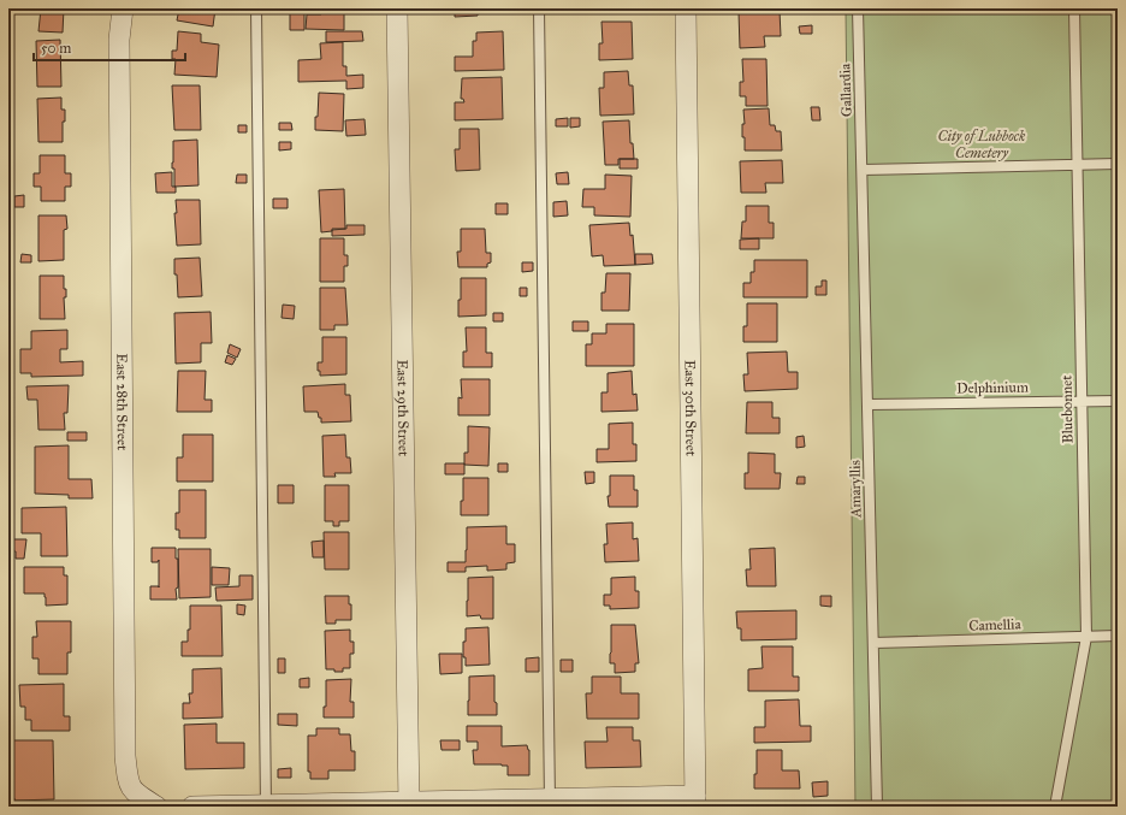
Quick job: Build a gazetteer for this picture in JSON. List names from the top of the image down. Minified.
{"streets":{"street":["East 28th Street","East 29th Street","East 30th Street"],"lane":["Gallardia","Delphinium","Bluebonnet","Amaryllis","Camellia"]},"crossings":[["Gallardia","Amaryllis"],["Delphinium","Bluebonnet"],["Delphinium","Amaryllis"],["Bluebonnet","Camellia"],["Amaryllis","Camellia"]],"parks":["City of Lubbock Cemetery"],"scale_bar":"50 m"}
